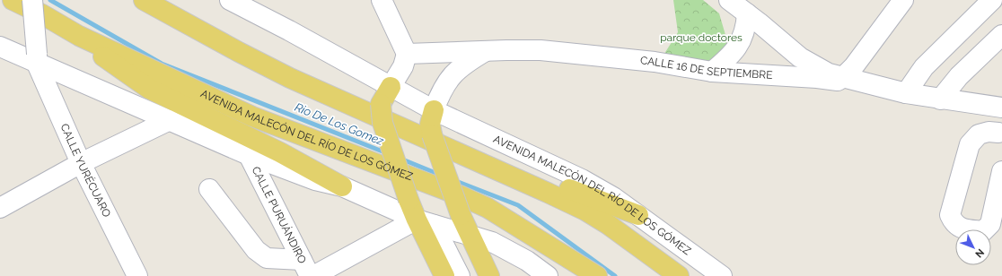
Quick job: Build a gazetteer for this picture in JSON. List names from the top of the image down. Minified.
{"streets":{"main road":["AVENIDA MALECÓN DEL RÍO DE LOS GÓMEZ"],"street":["CALLE 16 DE SEPTIEMBRE","CALLE YURÉCUARO","CALLE PURUÁNDIRO"]},"water":["Rio De Los Gomez"],"parks":["parque doctores"],"north":"bottom right"}
